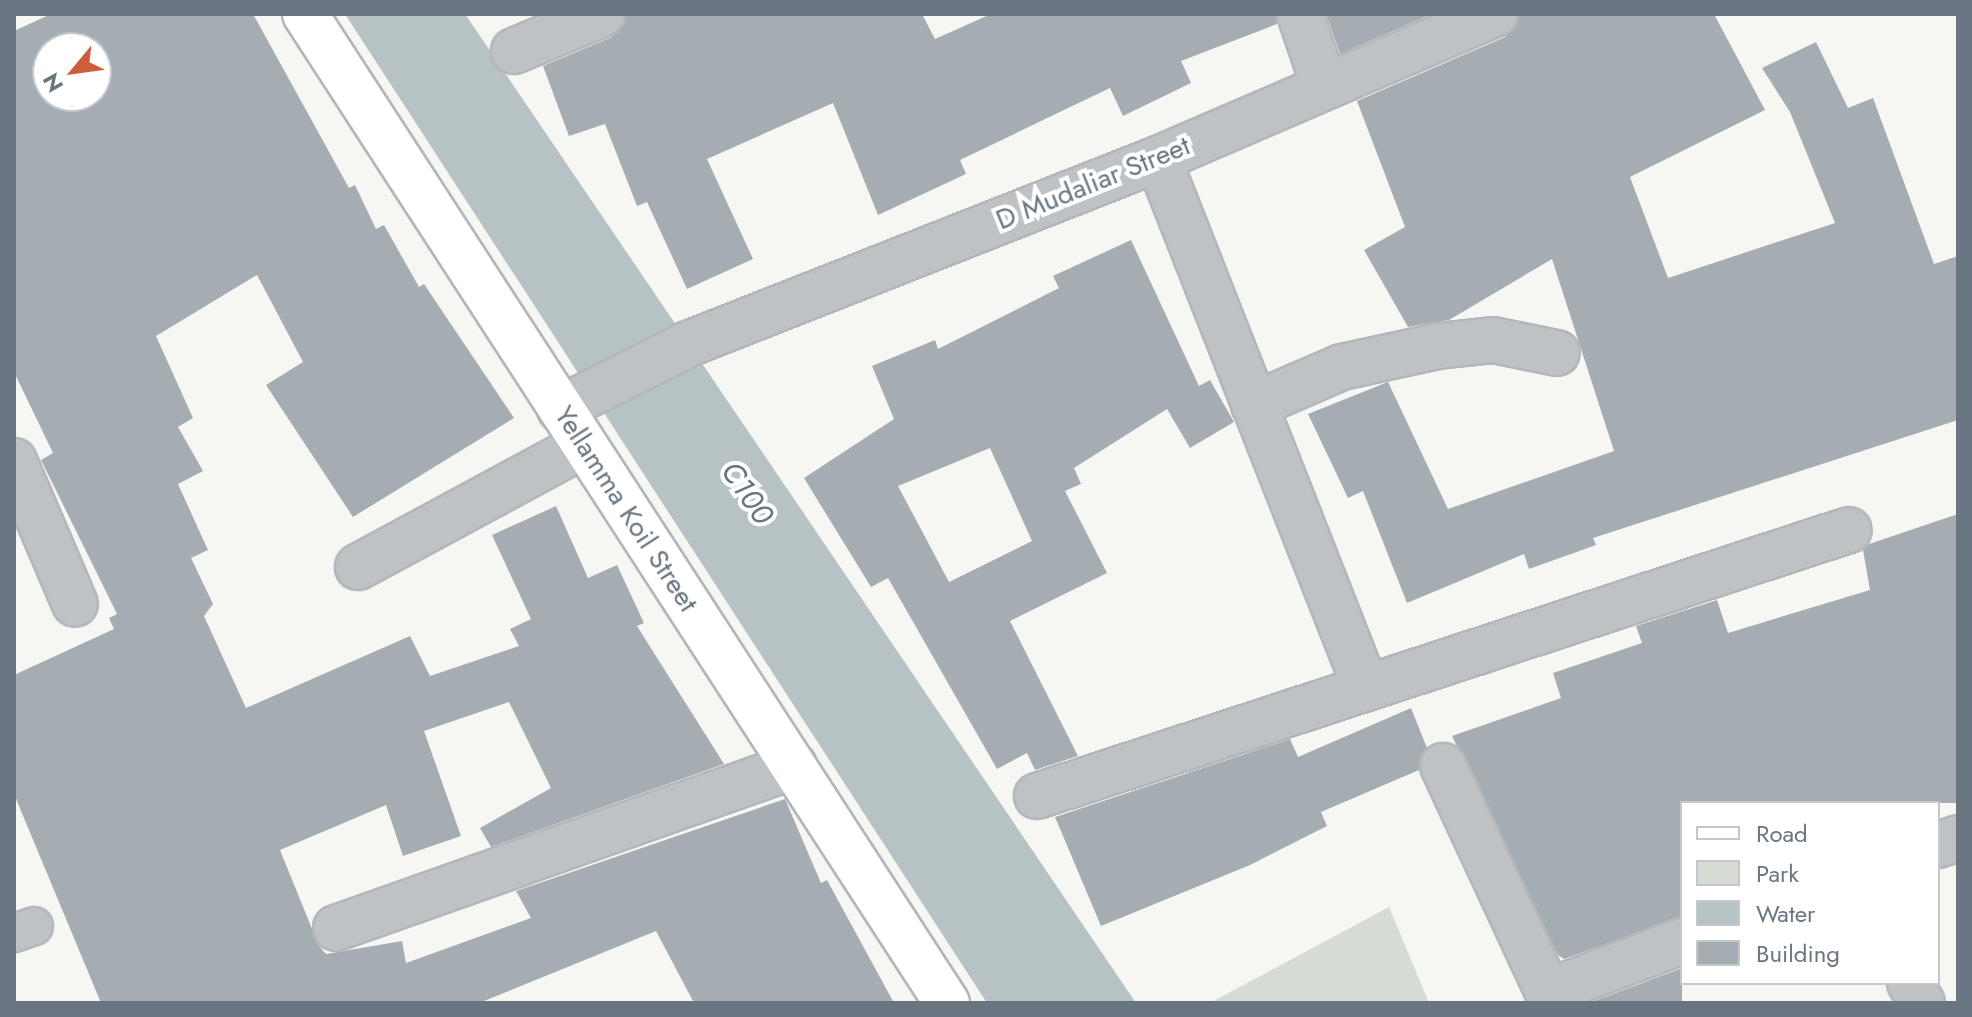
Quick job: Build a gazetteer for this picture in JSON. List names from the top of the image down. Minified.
{"streets":{"street":["D Mudaliar Street","Yellamma Koil Street"]},"crossings":[["D Mudaliar Street","Yellamma Koil Street"]],"water":["C100"],"legend":["Road","Park","Water","Building"],"north":"bottom left"}
